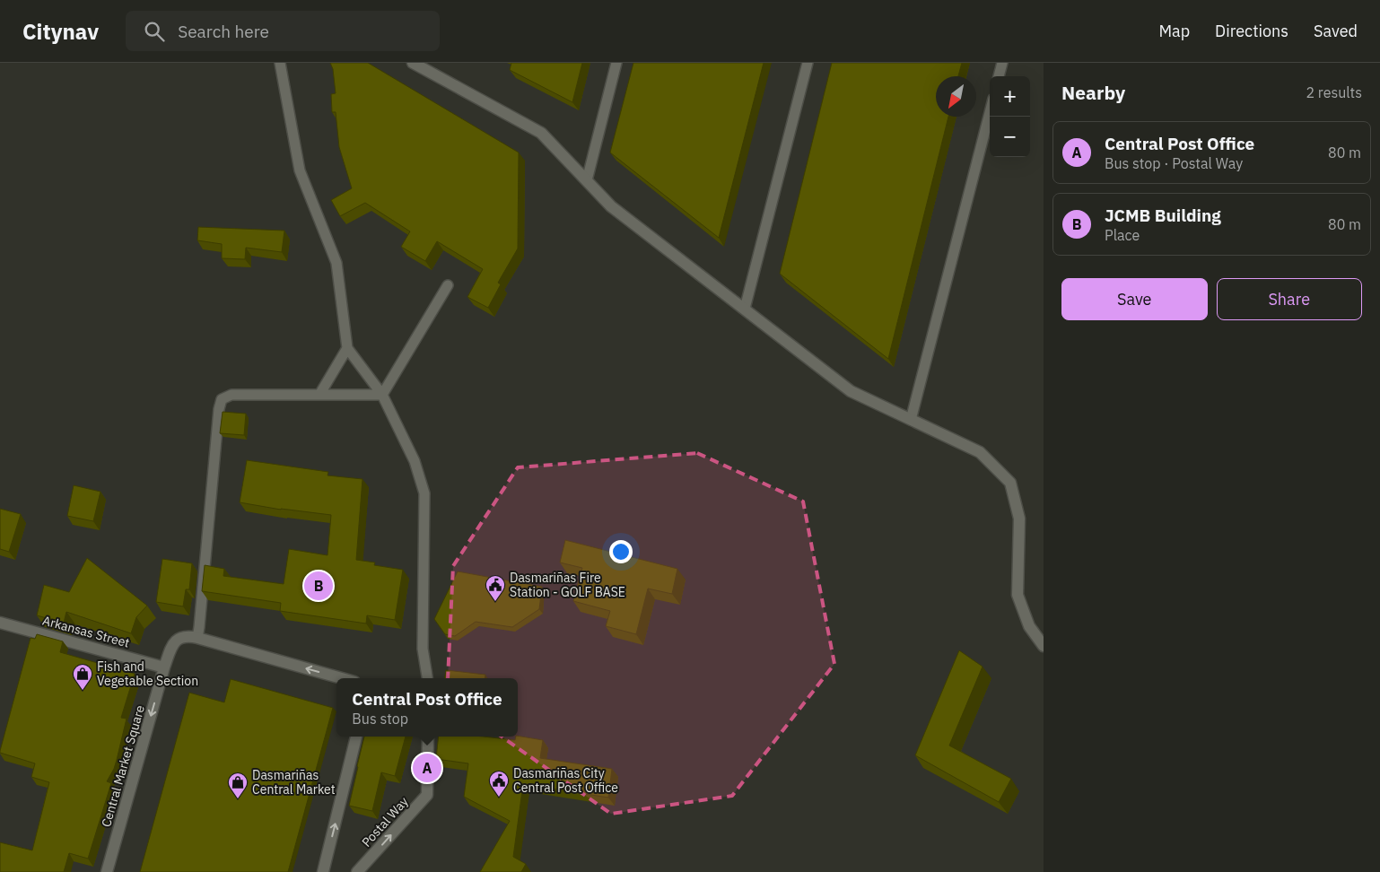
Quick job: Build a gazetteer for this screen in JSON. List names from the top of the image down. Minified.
{"streets":{"street":["Arkansas Street","Central Market Square","Postal Way"]},"crossings":[["Arkansas Street","Central Market Square"]],"places":{"public building":["Dasmariñas Fire Station - GOLF BASE","Dasmariñas City Central Post Office"],"shop":["Fish and Vegetable Section","Dasmariñas Central Market"]},"north":"bottom left","page":{"header":"Citynav","search":"Search here","nav":["Map","Directions","Saved"],"heading":["Nearby","2 results"],"map_buttons":["+","−"],"list":[{"mark":"A","name":"Central Post Office","note":"Bus stop · Postal Way","value":"80 m"},{"mark":"B","name":"JCMB Building","note":"Place","value":"80 m"}],"buttons":["Save","Share"],"pins":["B","A"],"popup":["Central Post Office","Bus stop"]}}
